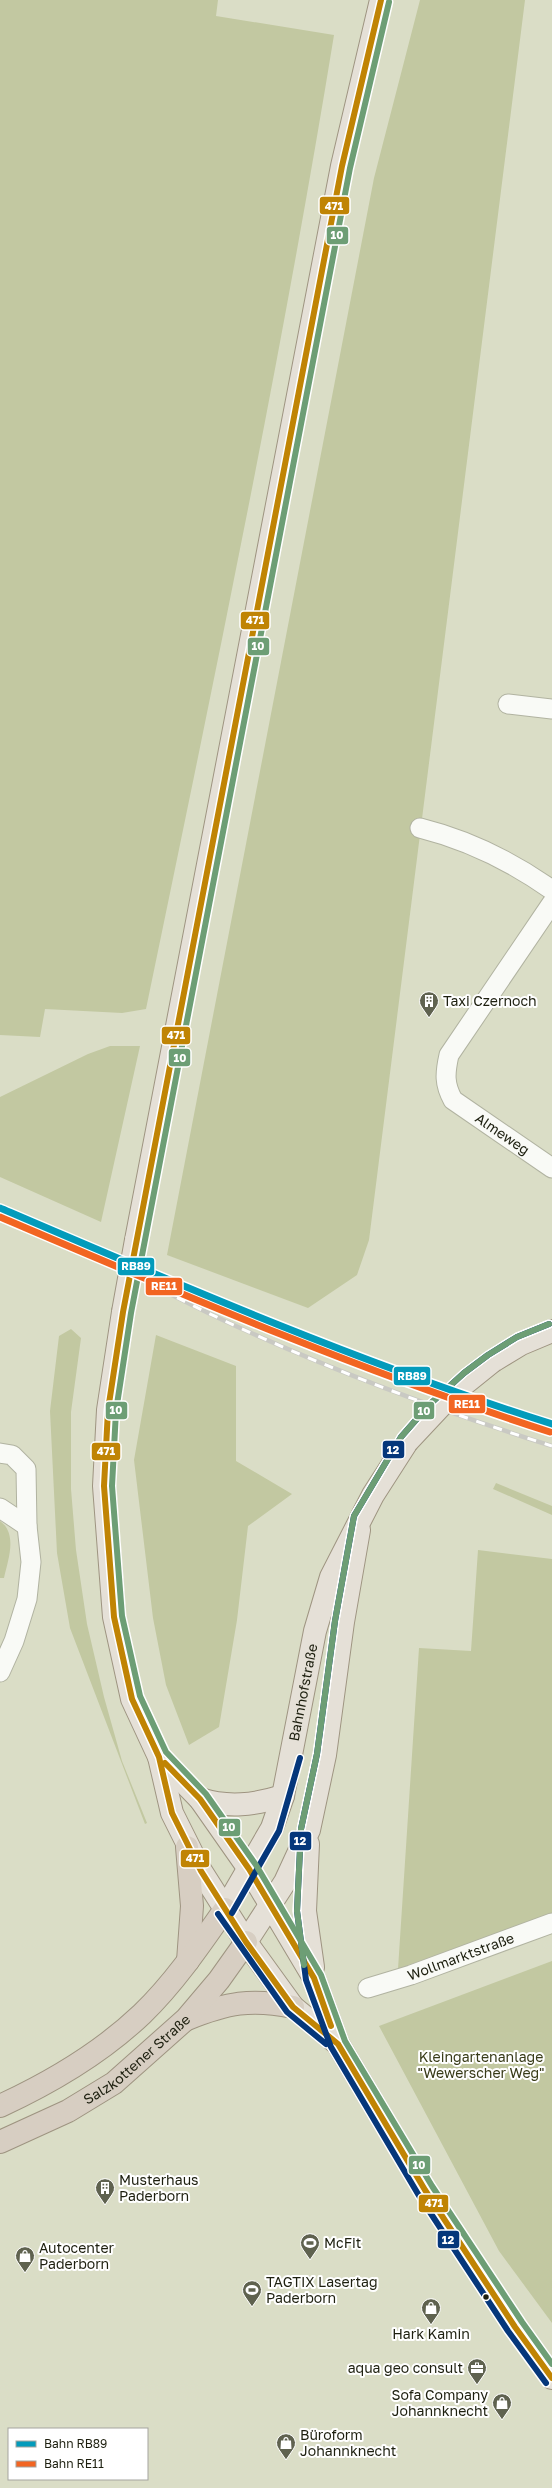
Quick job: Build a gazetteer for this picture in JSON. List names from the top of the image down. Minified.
{"streets":{"highway":["Salzkottener Straße"],"main road":["Bahnhofstraße"],"street":["Almeweg","Wollmarktstraße"]},"crossings":[["Bahnhofstraße","Salzkottener Straße"]],"parks":["Kleingartenanlage \"Wewerscher Weg\""],"places":{"building":["Taxi Czernoch","Musterhaus Paderborn"],"sports":["McFit","TAGTIX Lasertag Paderborn"],"shop":["Autocenter Paderborn","Hark Kamin","Sofa Company Johannknecht","Büroform Johannknecht"],"office":["aqua geo consult"]},"lines":["transit line 471","transit line 10","rail line RB89","rail line RE11","transit line 12"],"legend":["Bahn RB89","Bahn RE11"]}
